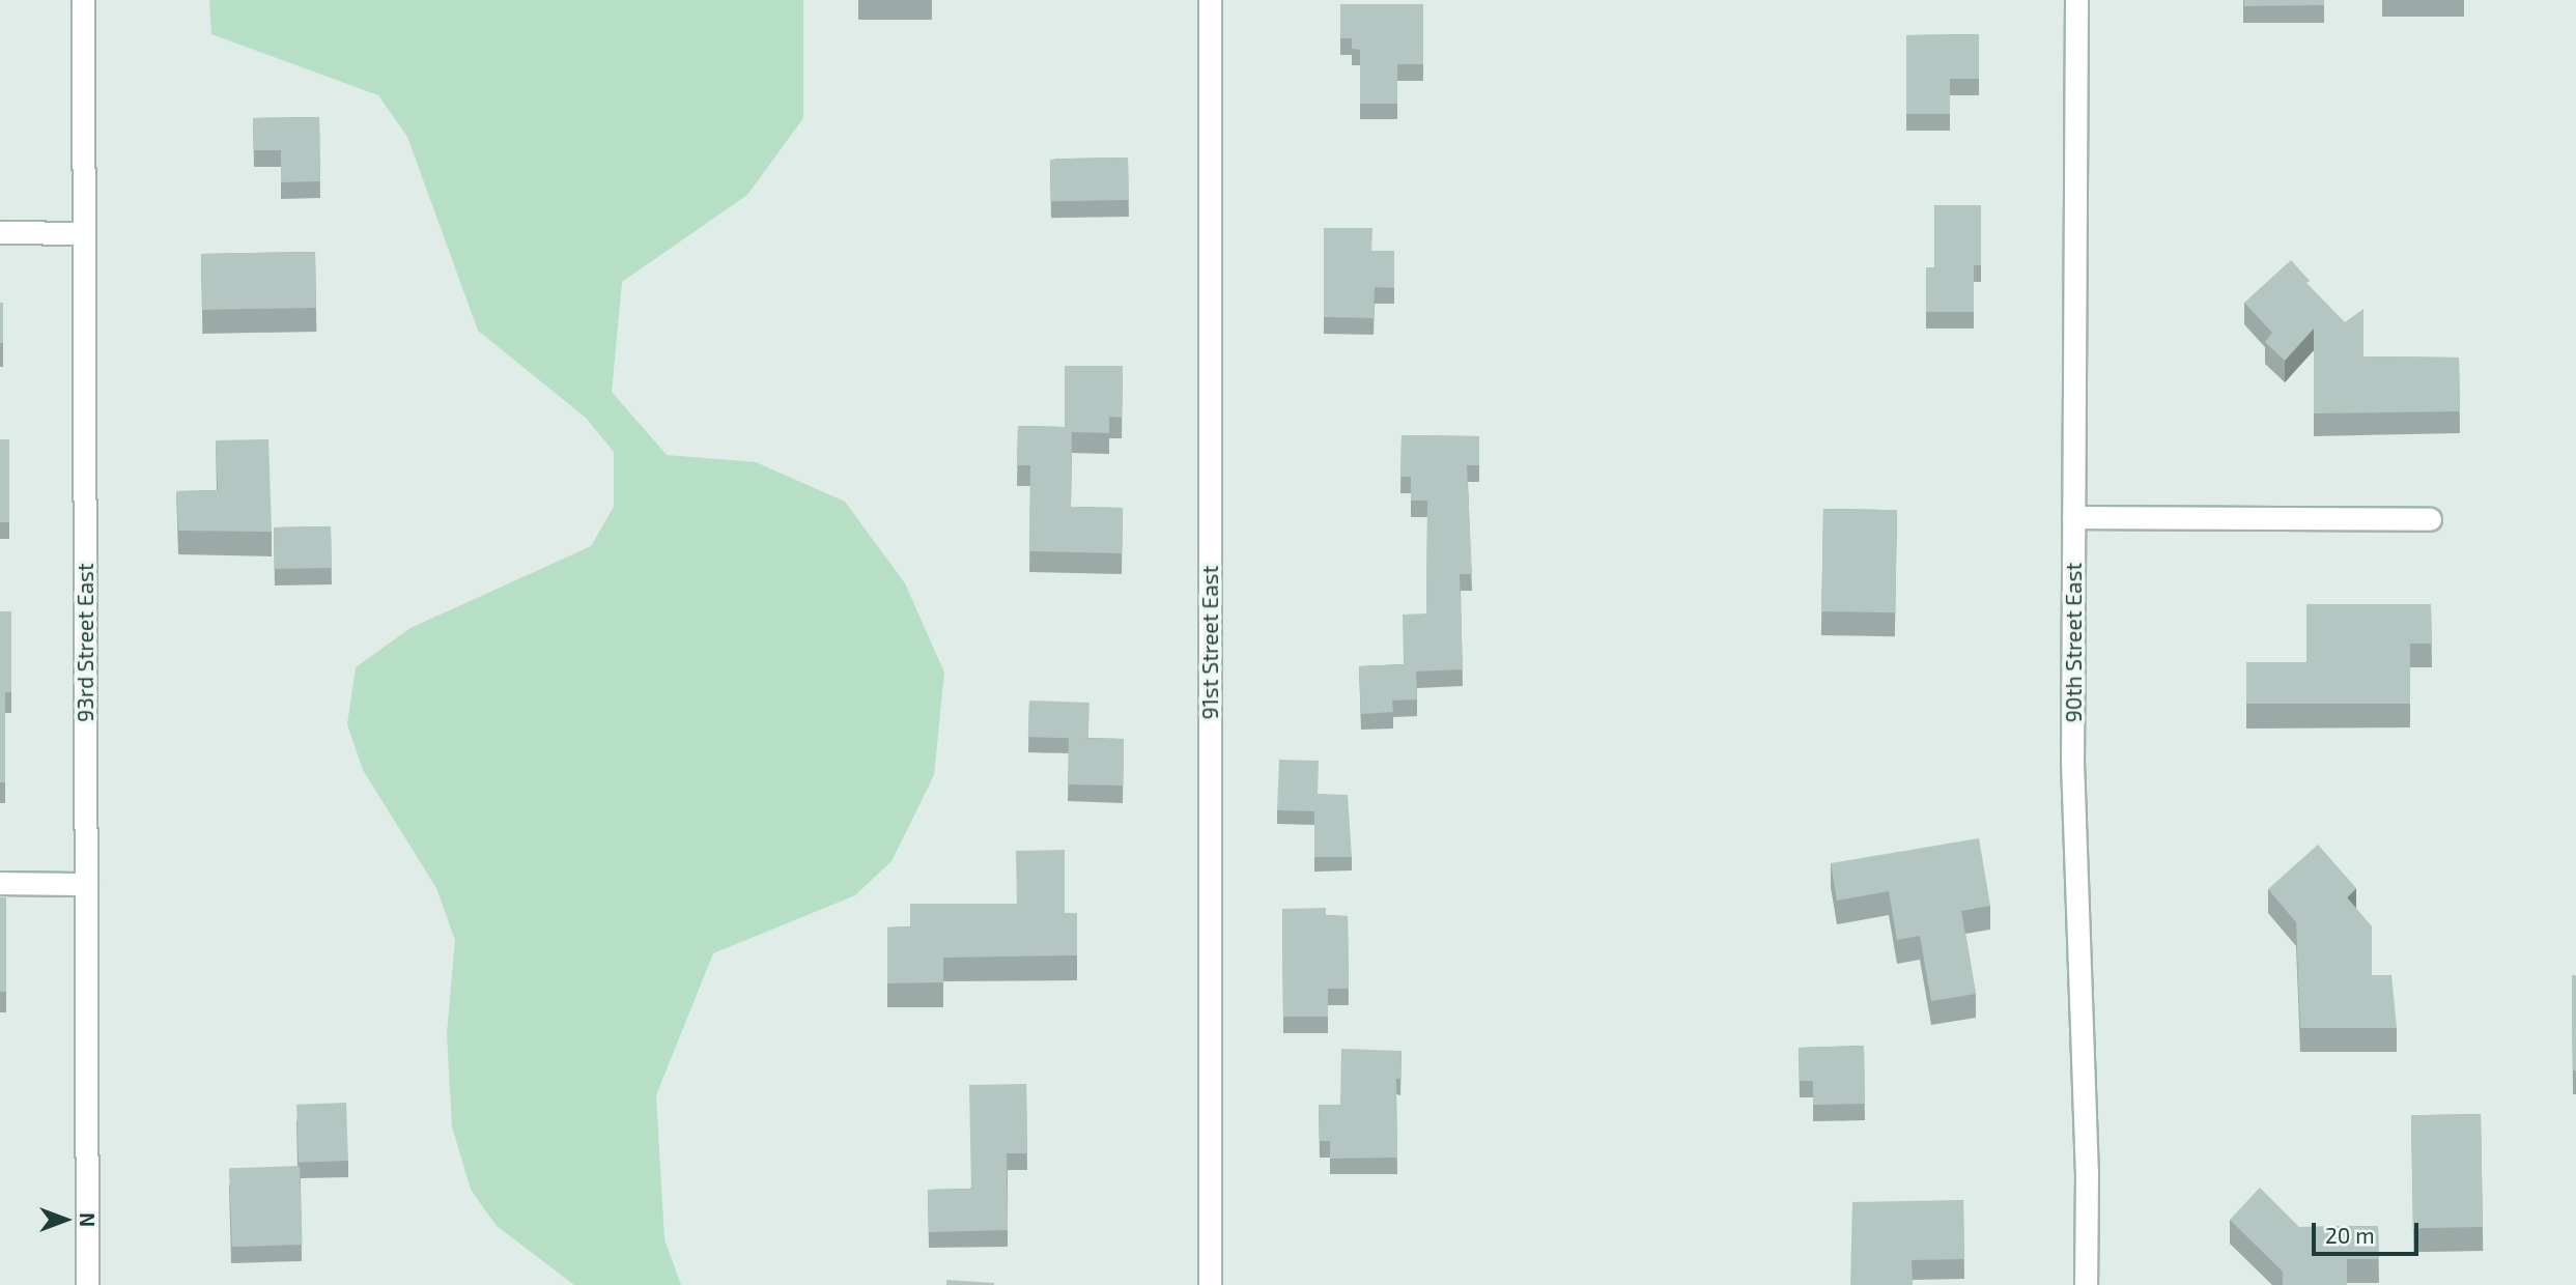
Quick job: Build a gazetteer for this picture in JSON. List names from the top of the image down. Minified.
{"streets":{"street":["93rd Street East","91st Street East","90th Street East"]},"scale_bar":"20 m","north":"right"}
